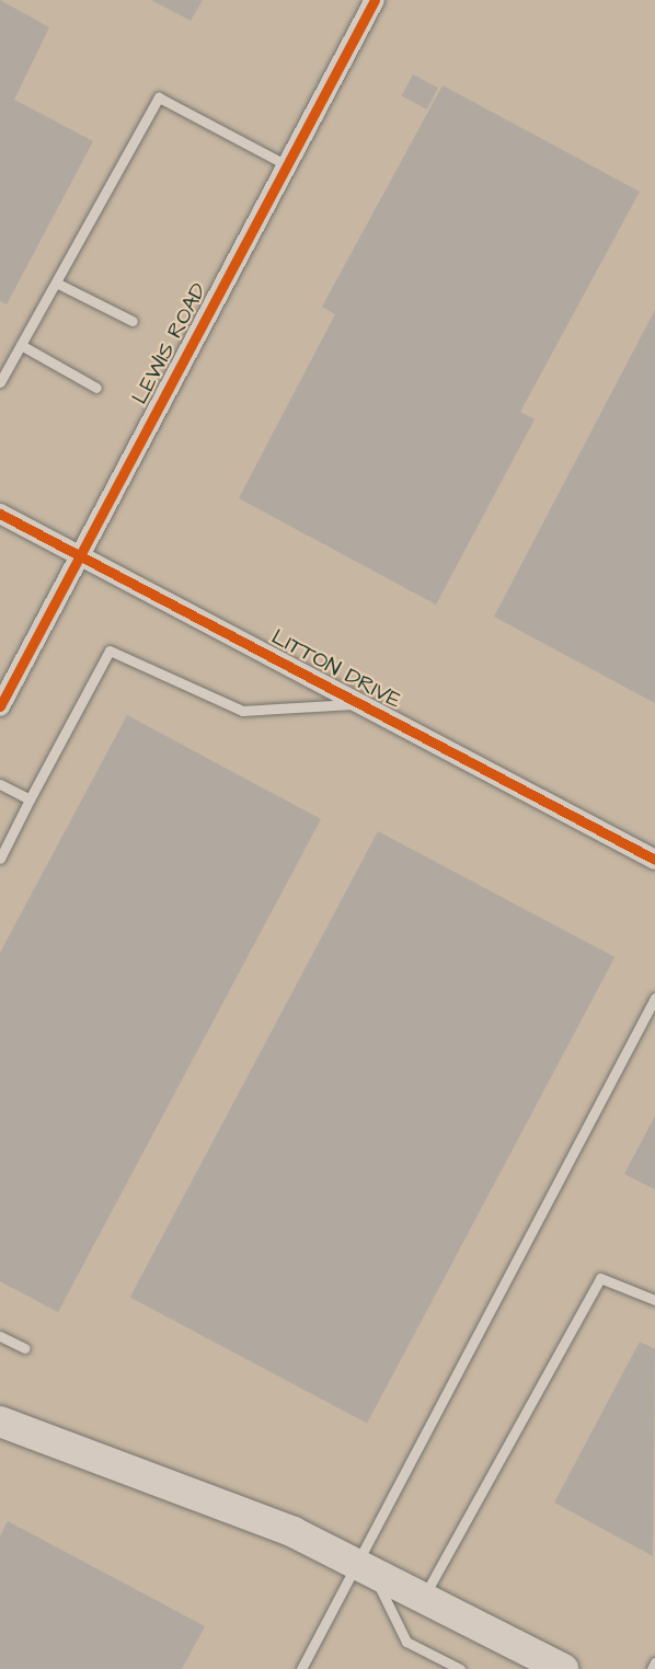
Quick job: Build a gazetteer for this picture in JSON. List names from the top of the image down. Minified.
{"streets":{"street":["LEWIS ROAD","LITTON DRIVE"]},"crossings":[["LEWIS ROAD","LITTON DRIVE"]]}
